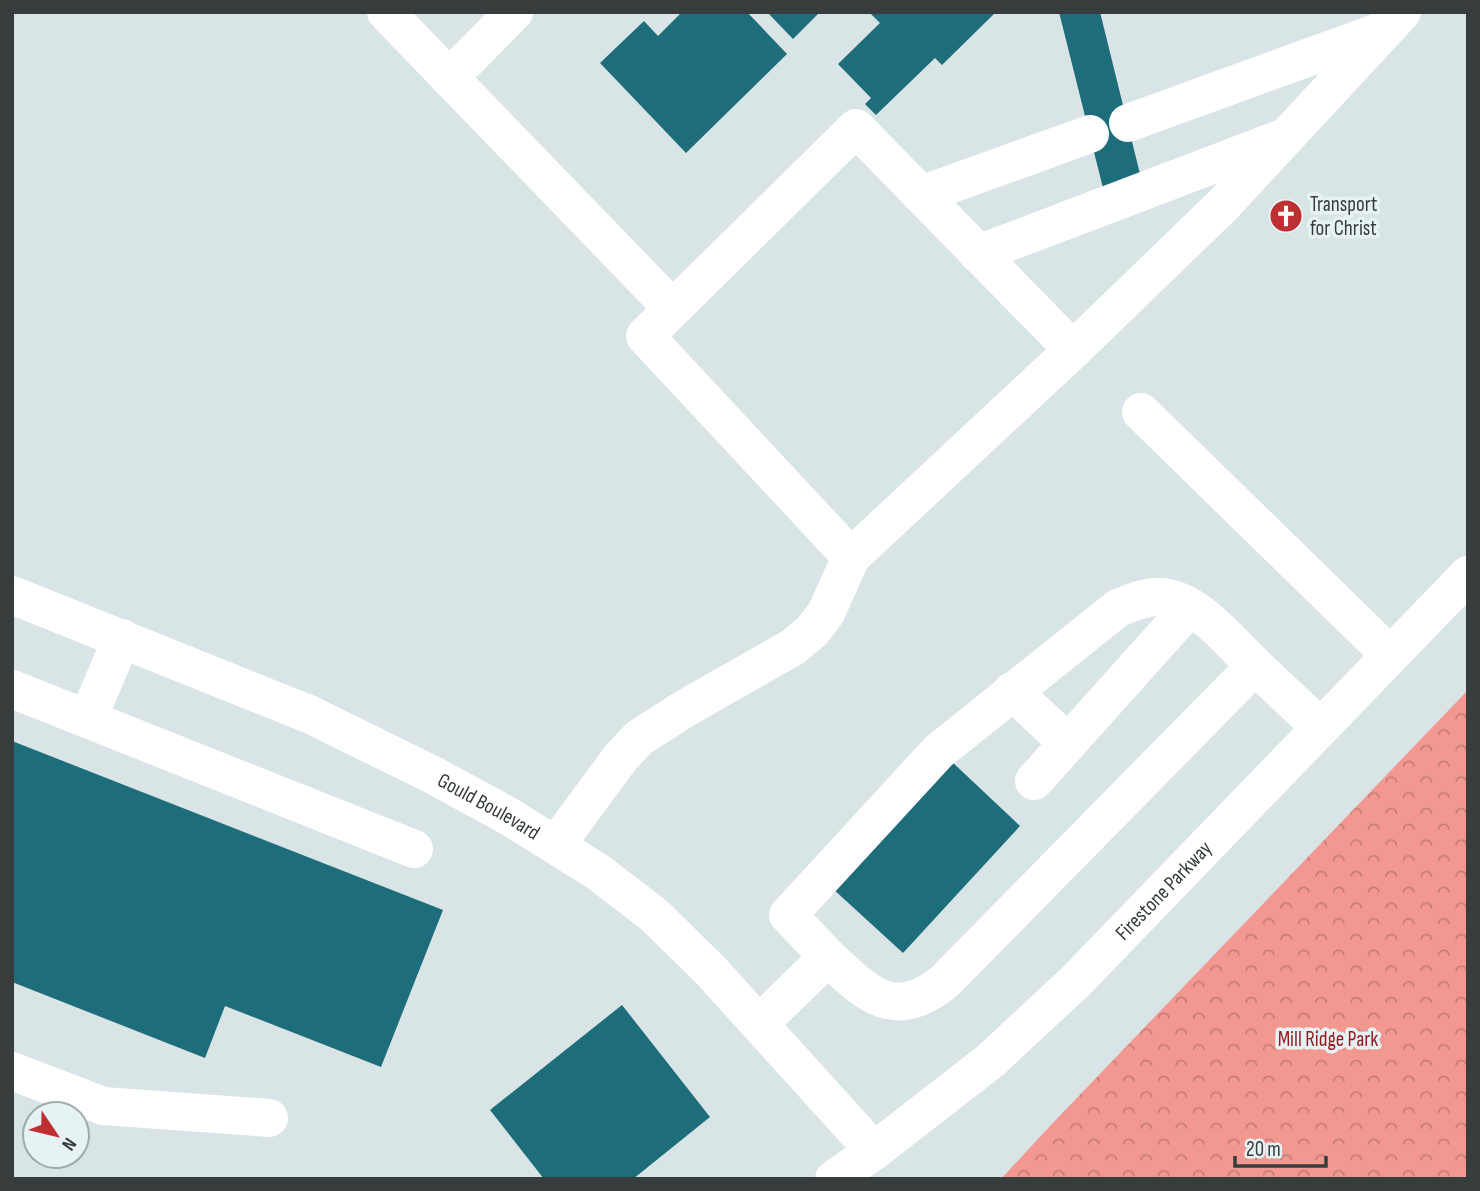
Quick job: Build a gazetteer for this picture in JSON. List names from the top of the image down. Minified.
{"streets":{"street":["Gould Boulevard","Firestone Parkway"]},"crossings":[["Gould Boulevard","Firestone Parkway"]],"parks":["Mill Ridge Park"],"places":{"church":["Transport for Christ"]},"scale_bar":"20 m","north":"bottom right"}
